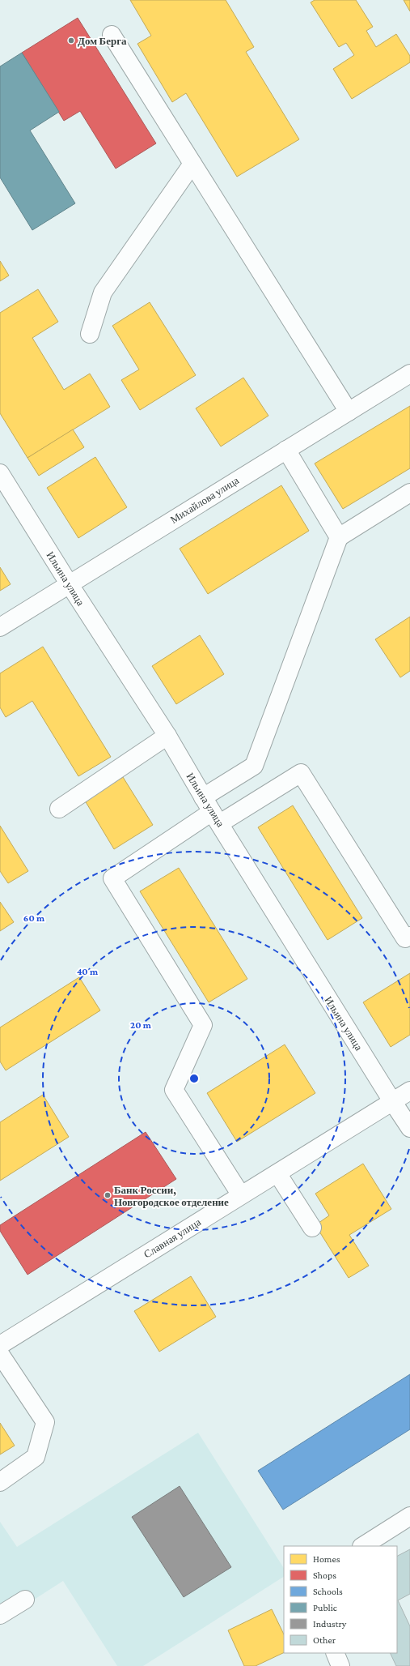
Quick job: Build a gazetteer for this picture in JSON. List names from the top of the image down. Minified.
{"streets":{"street":["Михайлова улица","Ильина улица","Славная улица"]},"crossings":[["Михайлова улица","Ильина улица"],["Ильина улица","Славная улица"]],"places":["Дом Берга","Банк России, Новгородское отделение"],"legend":["Homes","Shops","Schools","Public","Industry","Other"],"rings":["60 m","40 m","20 m"]}
